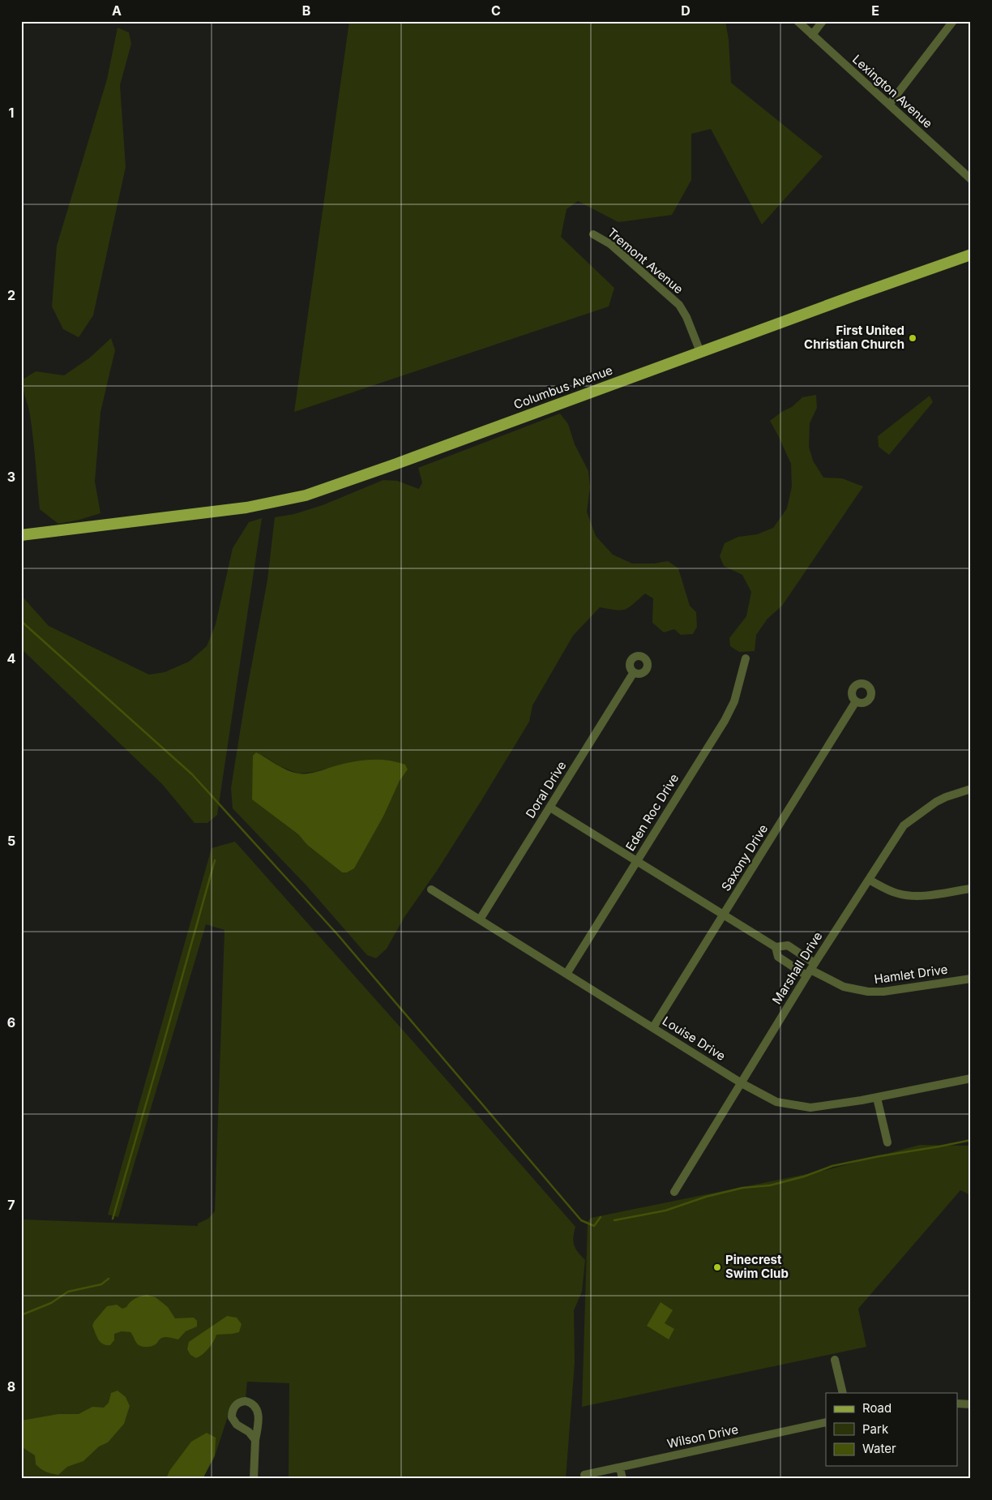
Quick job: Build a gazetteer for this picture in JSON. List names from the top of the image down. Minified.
{"streets":{"main road":["Columbus Avenue"],"street":["Lexington Avenue","Tremont Avenue","Doral Drive","Eden Roc Drive","Saxony Drive","Marshall Drive","Hamlet Drive","Louise Drive","Wilson Drive"]},"crossings":[["Tremont Avenue","Columbus Avenue"],["Doral Drive","Hamlet Drive"],["Doral Drive","Louise Drive"],["Eden Roc Drive","Hamlet Drive"],["Eden Roc Drive","Louise Drive"],["Saxony Drive","Hamlet Drive"],["Saxony Drive","Louise Drive"],["Marshall Drive","Hamlet Drive"],["Marshall Drive","Louise Drive"]],"places":["First United Christian Church","Pinecrest Swim Club"],"legend":["Road","Park","Water"],"grid":{"columns":["A","B","C","D","E"],"rows":["1","2","3","4","5","6","7","8"]}}
